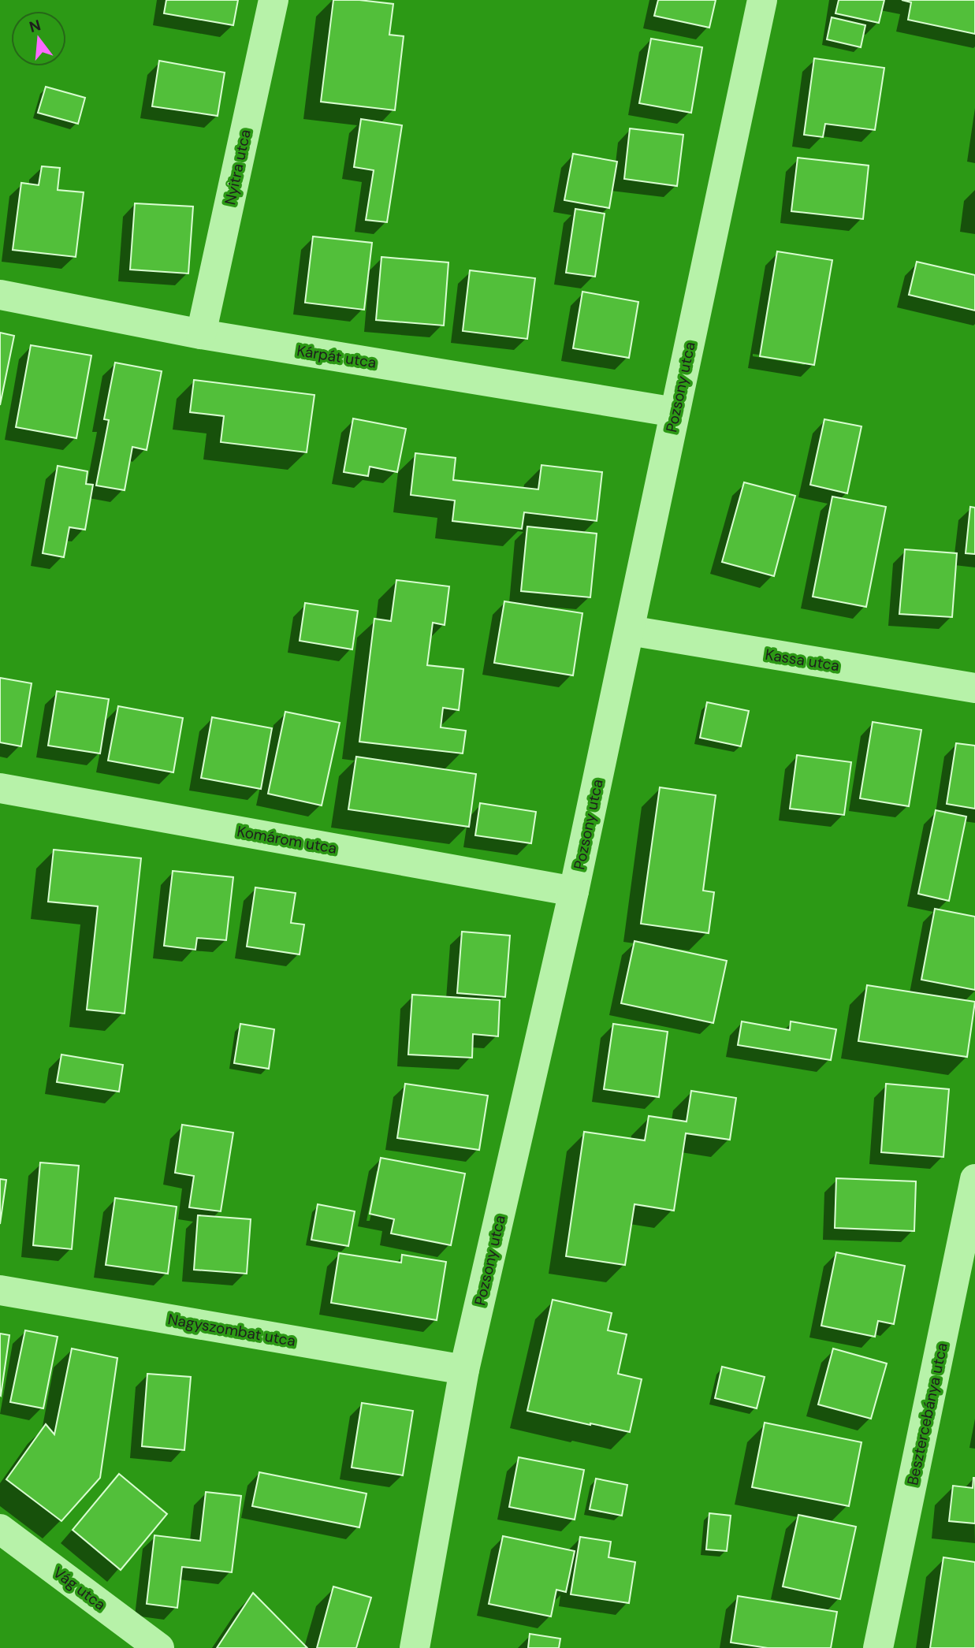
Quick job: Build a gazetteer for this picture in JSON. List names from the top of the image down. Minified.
{"streets":{"street":["Nyitra utca","Kárpát utca","Pozsony utca","Kassa utca","Komárom utca","Nagyszombat utca","Besztercebánya utca","Vág utca"]},"crossings":[["Nyitra utca","Kárpát utca"],["Kárpát utca","Pozsony utca"],["Pozsony utca","Kassa utca"],["Pozsony utca","Komárom utca"],["Pozsony utca","Nagyszombat utca"]],"north":"top"}
